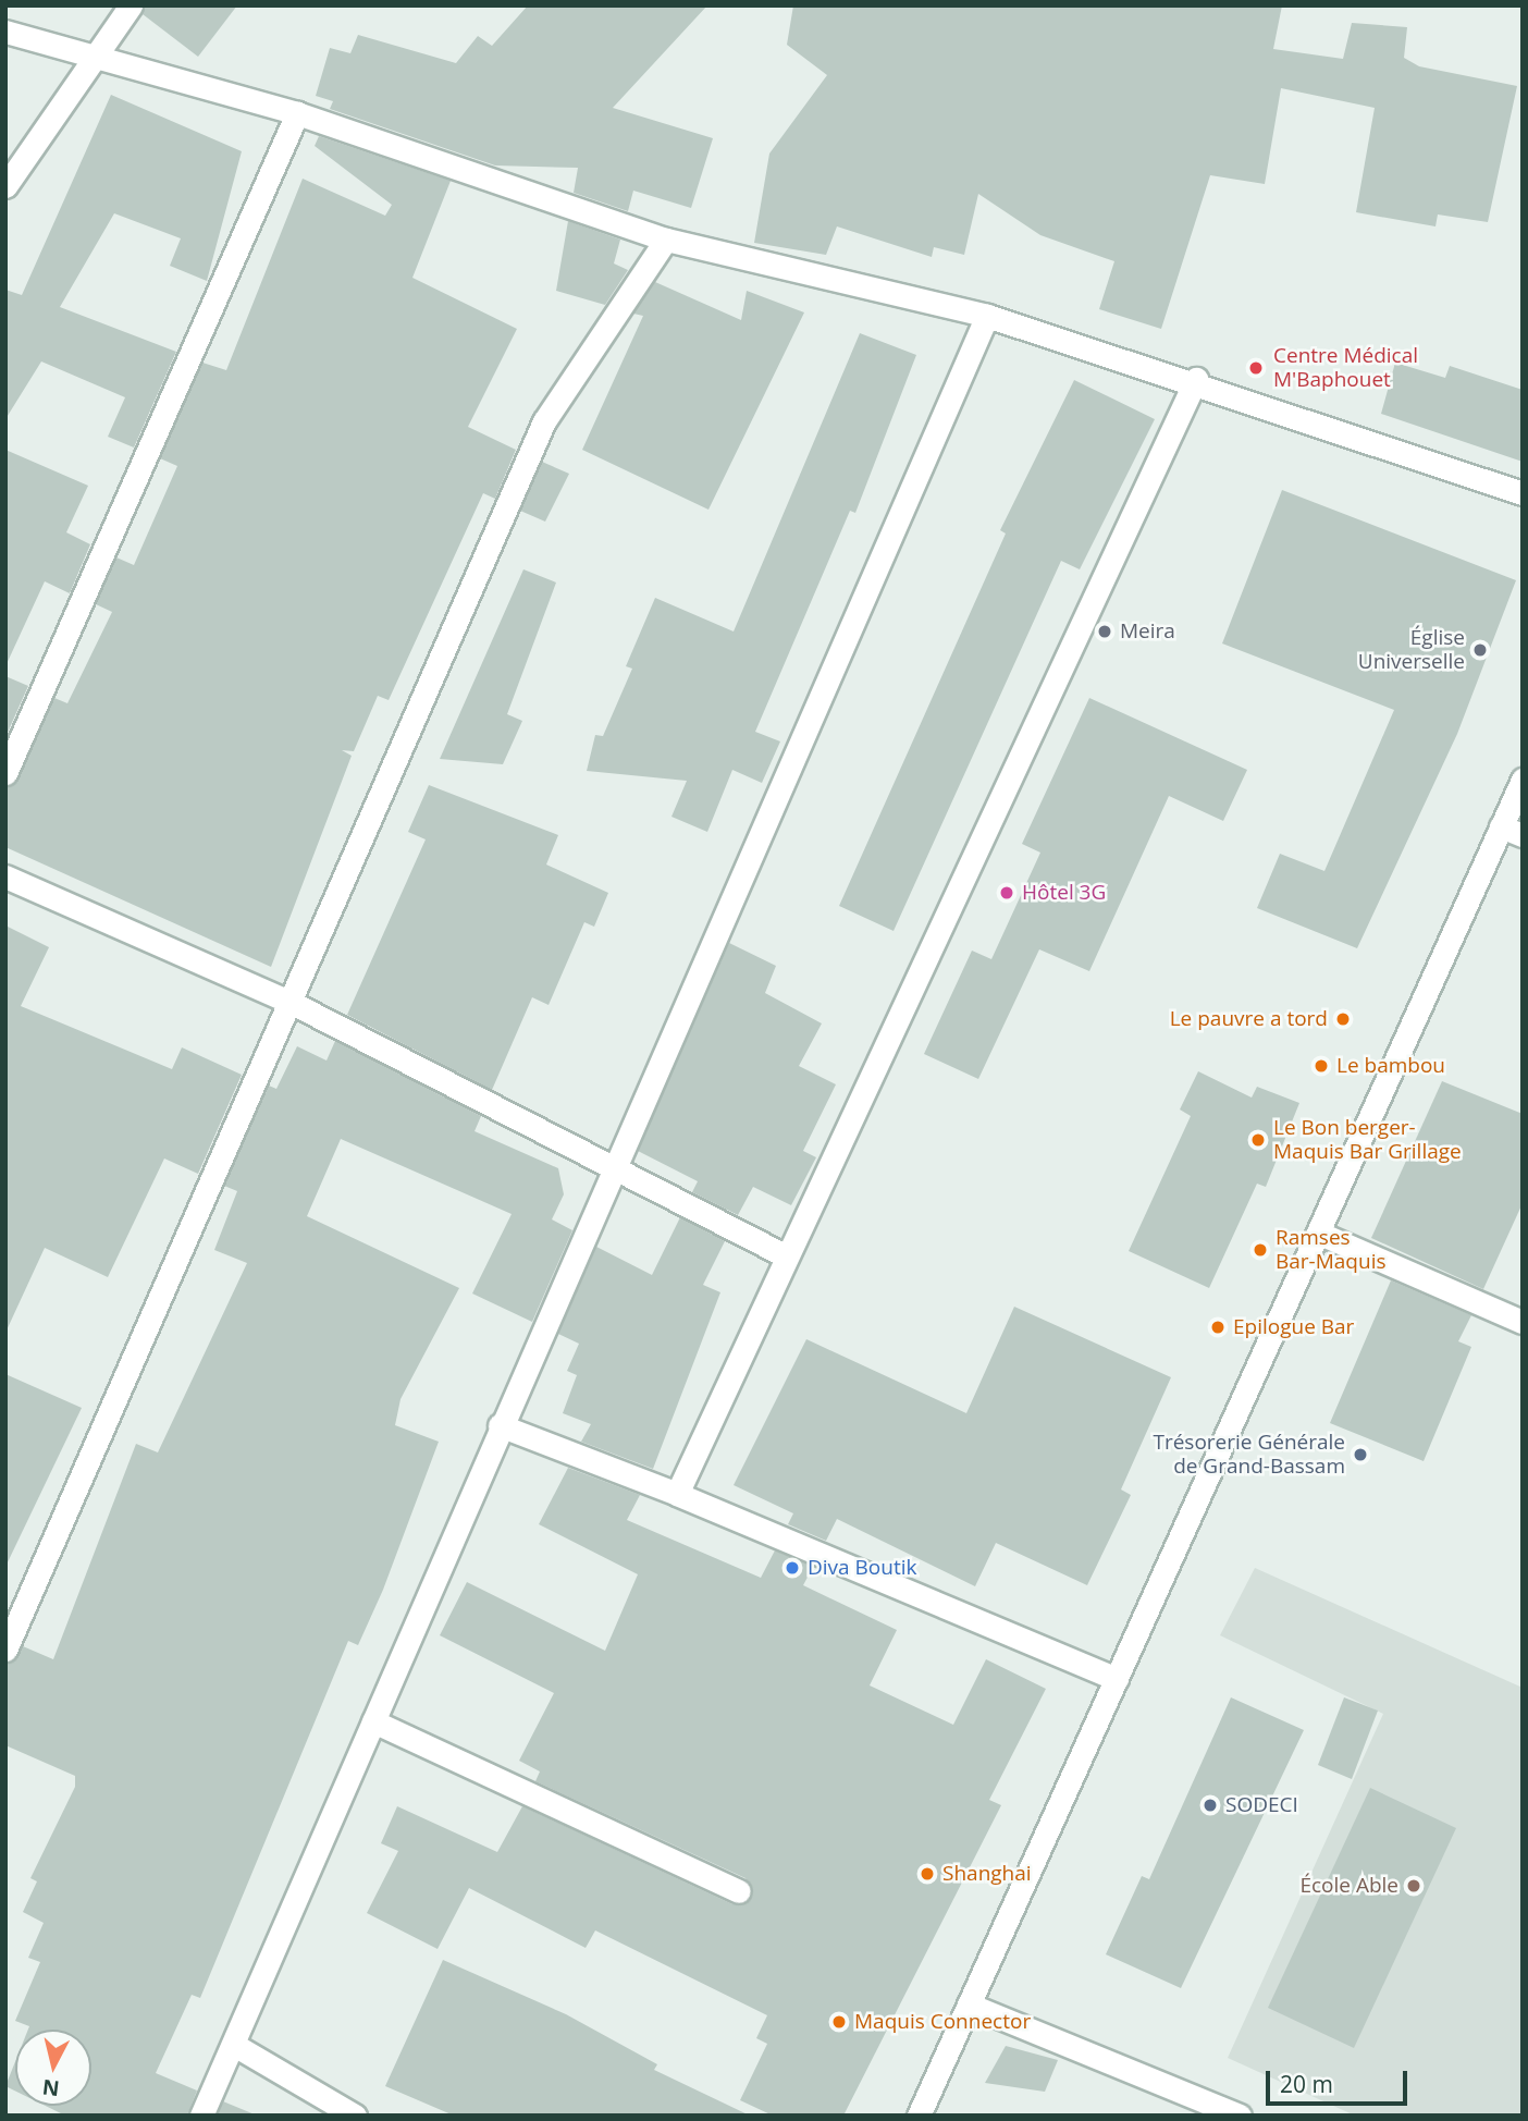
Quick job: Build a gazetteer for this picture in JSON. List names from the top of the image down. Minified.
{"places":["Centre Médical M'Baphouet","Meira","Église Universelle","Hôtel 3G","Le pauvre a tord","Le bambou","Le Bon berger- Maquis Bar Grillage","Ramses Bar-Maquis","Epilogue Bar","Trésorerie Générale de Grand-Bassam","Diva Boutik","SODECI","Shanghai","École Able","Maquis Connector"],"scale_bar":"20 m","north":"bottom"}
